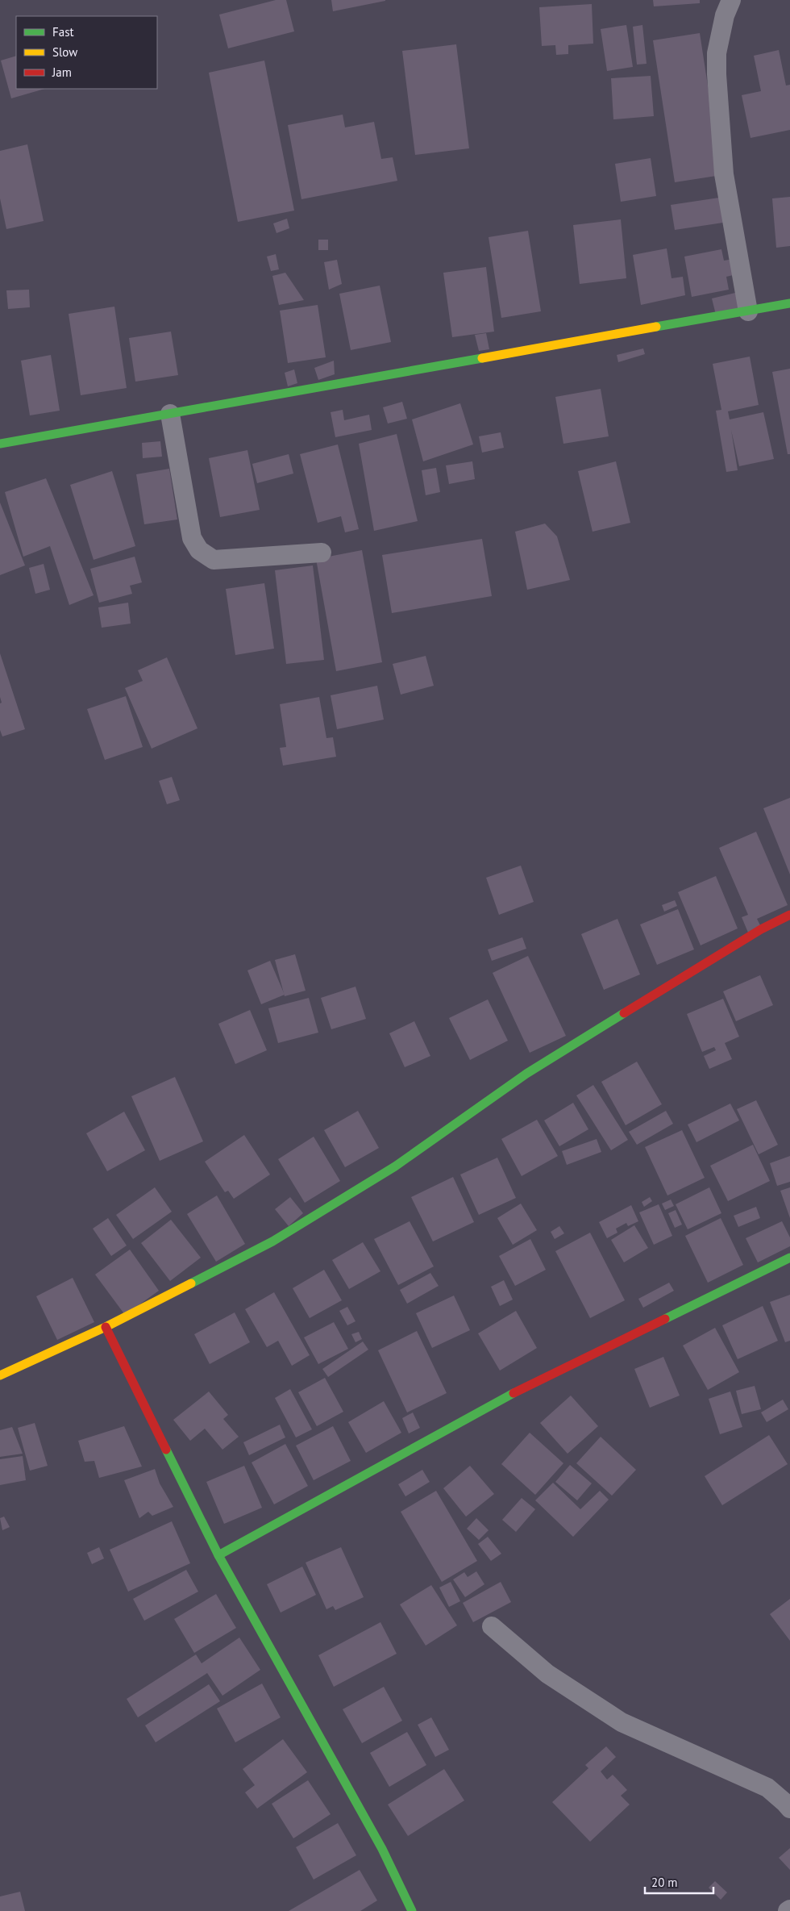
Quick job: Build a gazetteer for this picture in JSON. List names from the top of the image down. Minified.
{"legend":["Fast","Slow","Jam"],"scale_bar":"20 m"}
